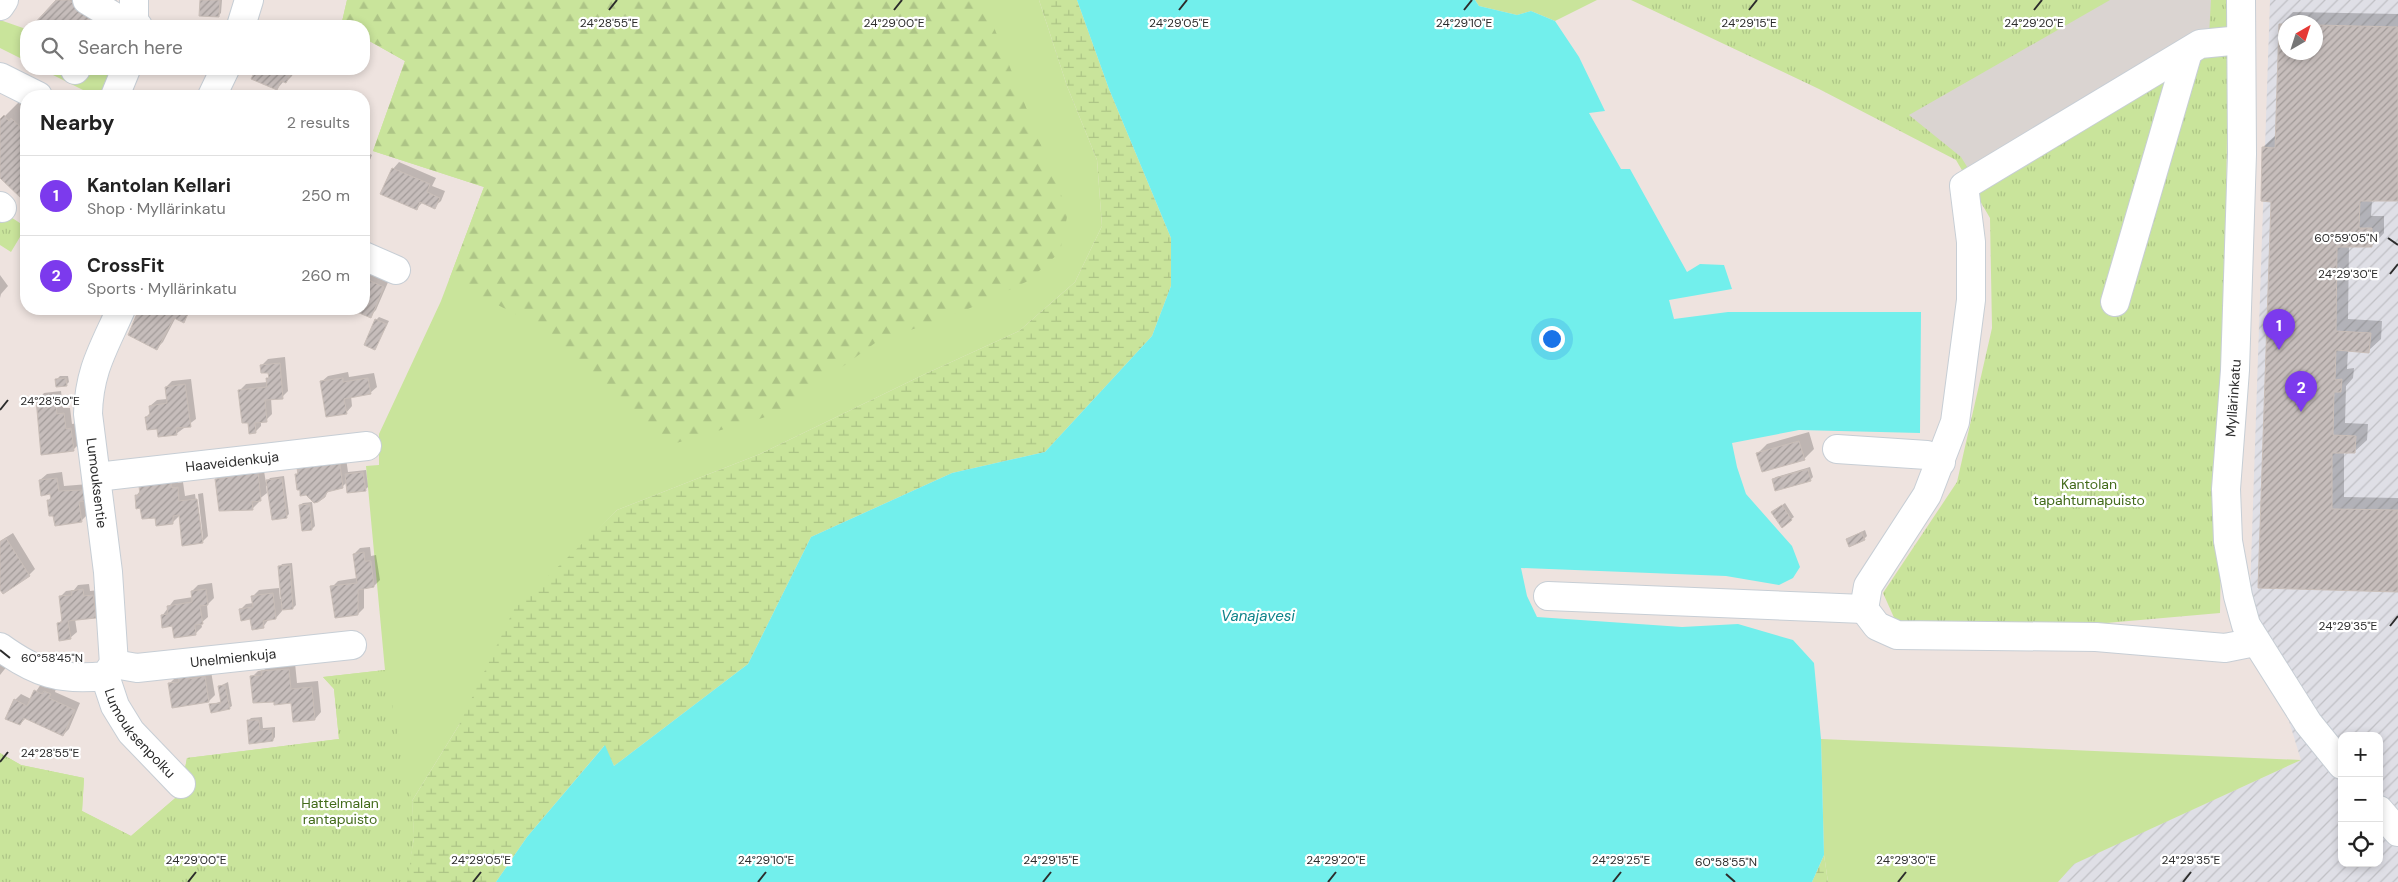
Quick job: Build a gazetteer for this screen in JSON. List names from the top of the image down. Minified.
{"streets":{"street":["Myllärinkatu","Haaveidenkuja","Lumouksentie","Unelmienkuja","Lumouksenpolku"]},"crossings":[["Haaveidenkuja","Lumouksentie"],["Lumouksentie","Unelmienkuja"],["Lumouksentie","Lumouksenpolku"],["Unelmienkuja","Lumouksenpolku"]],"water":["Vanajavesi"],"parks":["Kantolan tapahtumapuisto","Hattelmalan rantapuisto"],"north":"top right","page":{"search":"Search here","heading":["Nearby","2 results"],"list":[{"mark":"1","name":"Kantolan Kellari","note":"Shop · Myllärinkatu","value":"250 m"},{"mark":"2","name":"CrossFit","note":"Sports · Myllärinkatu","value":"260 m"}],"pins":["1","2"],"map_buttons":["+","−"]},"coordinates":["24°28'55\"E","24°29'05\"E","24°29'10\"E","24°29'15\"E","24°29'00\"E","24°29'20\"E","60°59'05\"N","24°29'30\"E","24°28'50\"E","24°29'35\"E","60°58'45\"N","24°29'25\"E","60°58'55\"N"]}
